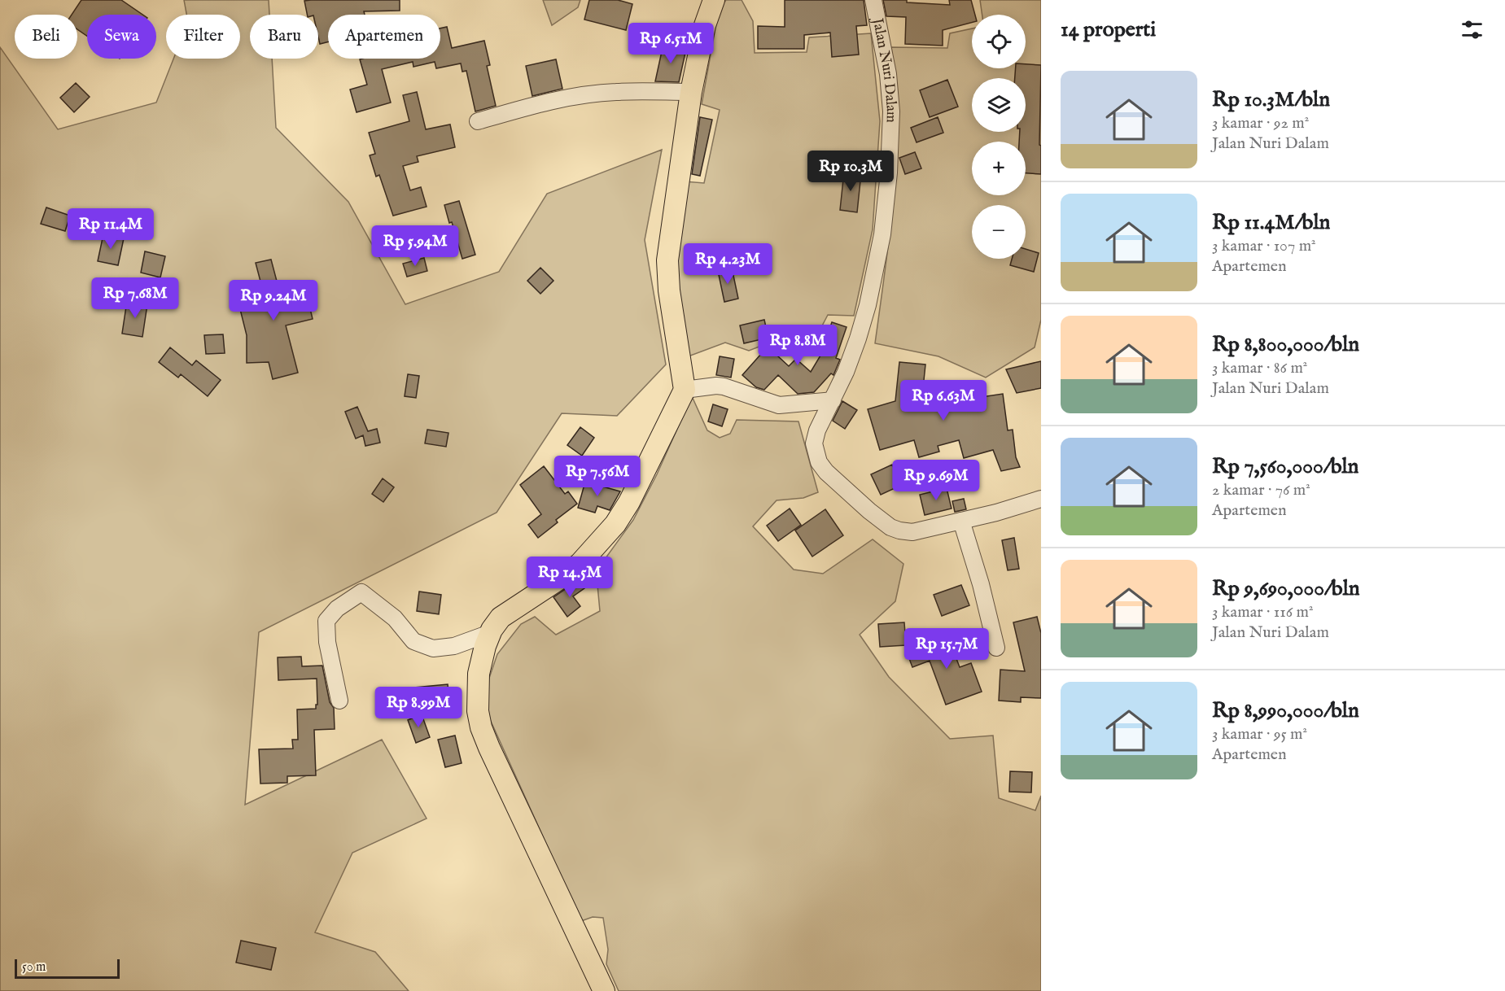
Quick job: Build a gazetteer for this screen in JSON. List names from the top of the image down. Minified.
{"streets":{"street":["Jalan Nuri Dalam"]},"scale_bar":"50 m","page":{"heading":"14 properti","map_buttons":["+","−"],"chip":["Beli","Sewa","Filter","Baru","Apartemen"],"price":["Rp 6.51M","Rp 10.3M","Rp 11.4M","Rp 5.94M","Rp 4.23M","Rp 7.68M","Rp 9.24M","Rp 8.8M","Rp 6.63M","Rp 7.56M","Rp 9.69M","Rp 14.5M","Rp 15.7M","Rp 8.99M"],"list":[{"name":"Rp 10.3M/bln","note":"3 kamar · 92 m² · Jalan Nuri Dalam"},{"name":"Rp 11.4M/bln","note":"3 kamar · 107 m² · Apartemen"},{"name":"Rp 8,800,000/bln","note":"3 kamar · 86 m² · Jalan Nuri Dalam"},{"name":"Rp 7,560,000/bln","note":"2 kamar · 76 m² · Apartemen"},{"name":"Rp 9,690,000/bln","note":"3 kamar · 116 m² · Jalan Nuri Dalam"},{"name":"Rp 8,990,000/bln","note":"3 kamar · 95 m² · Apartemen"}],"scale":"50 m"}}
